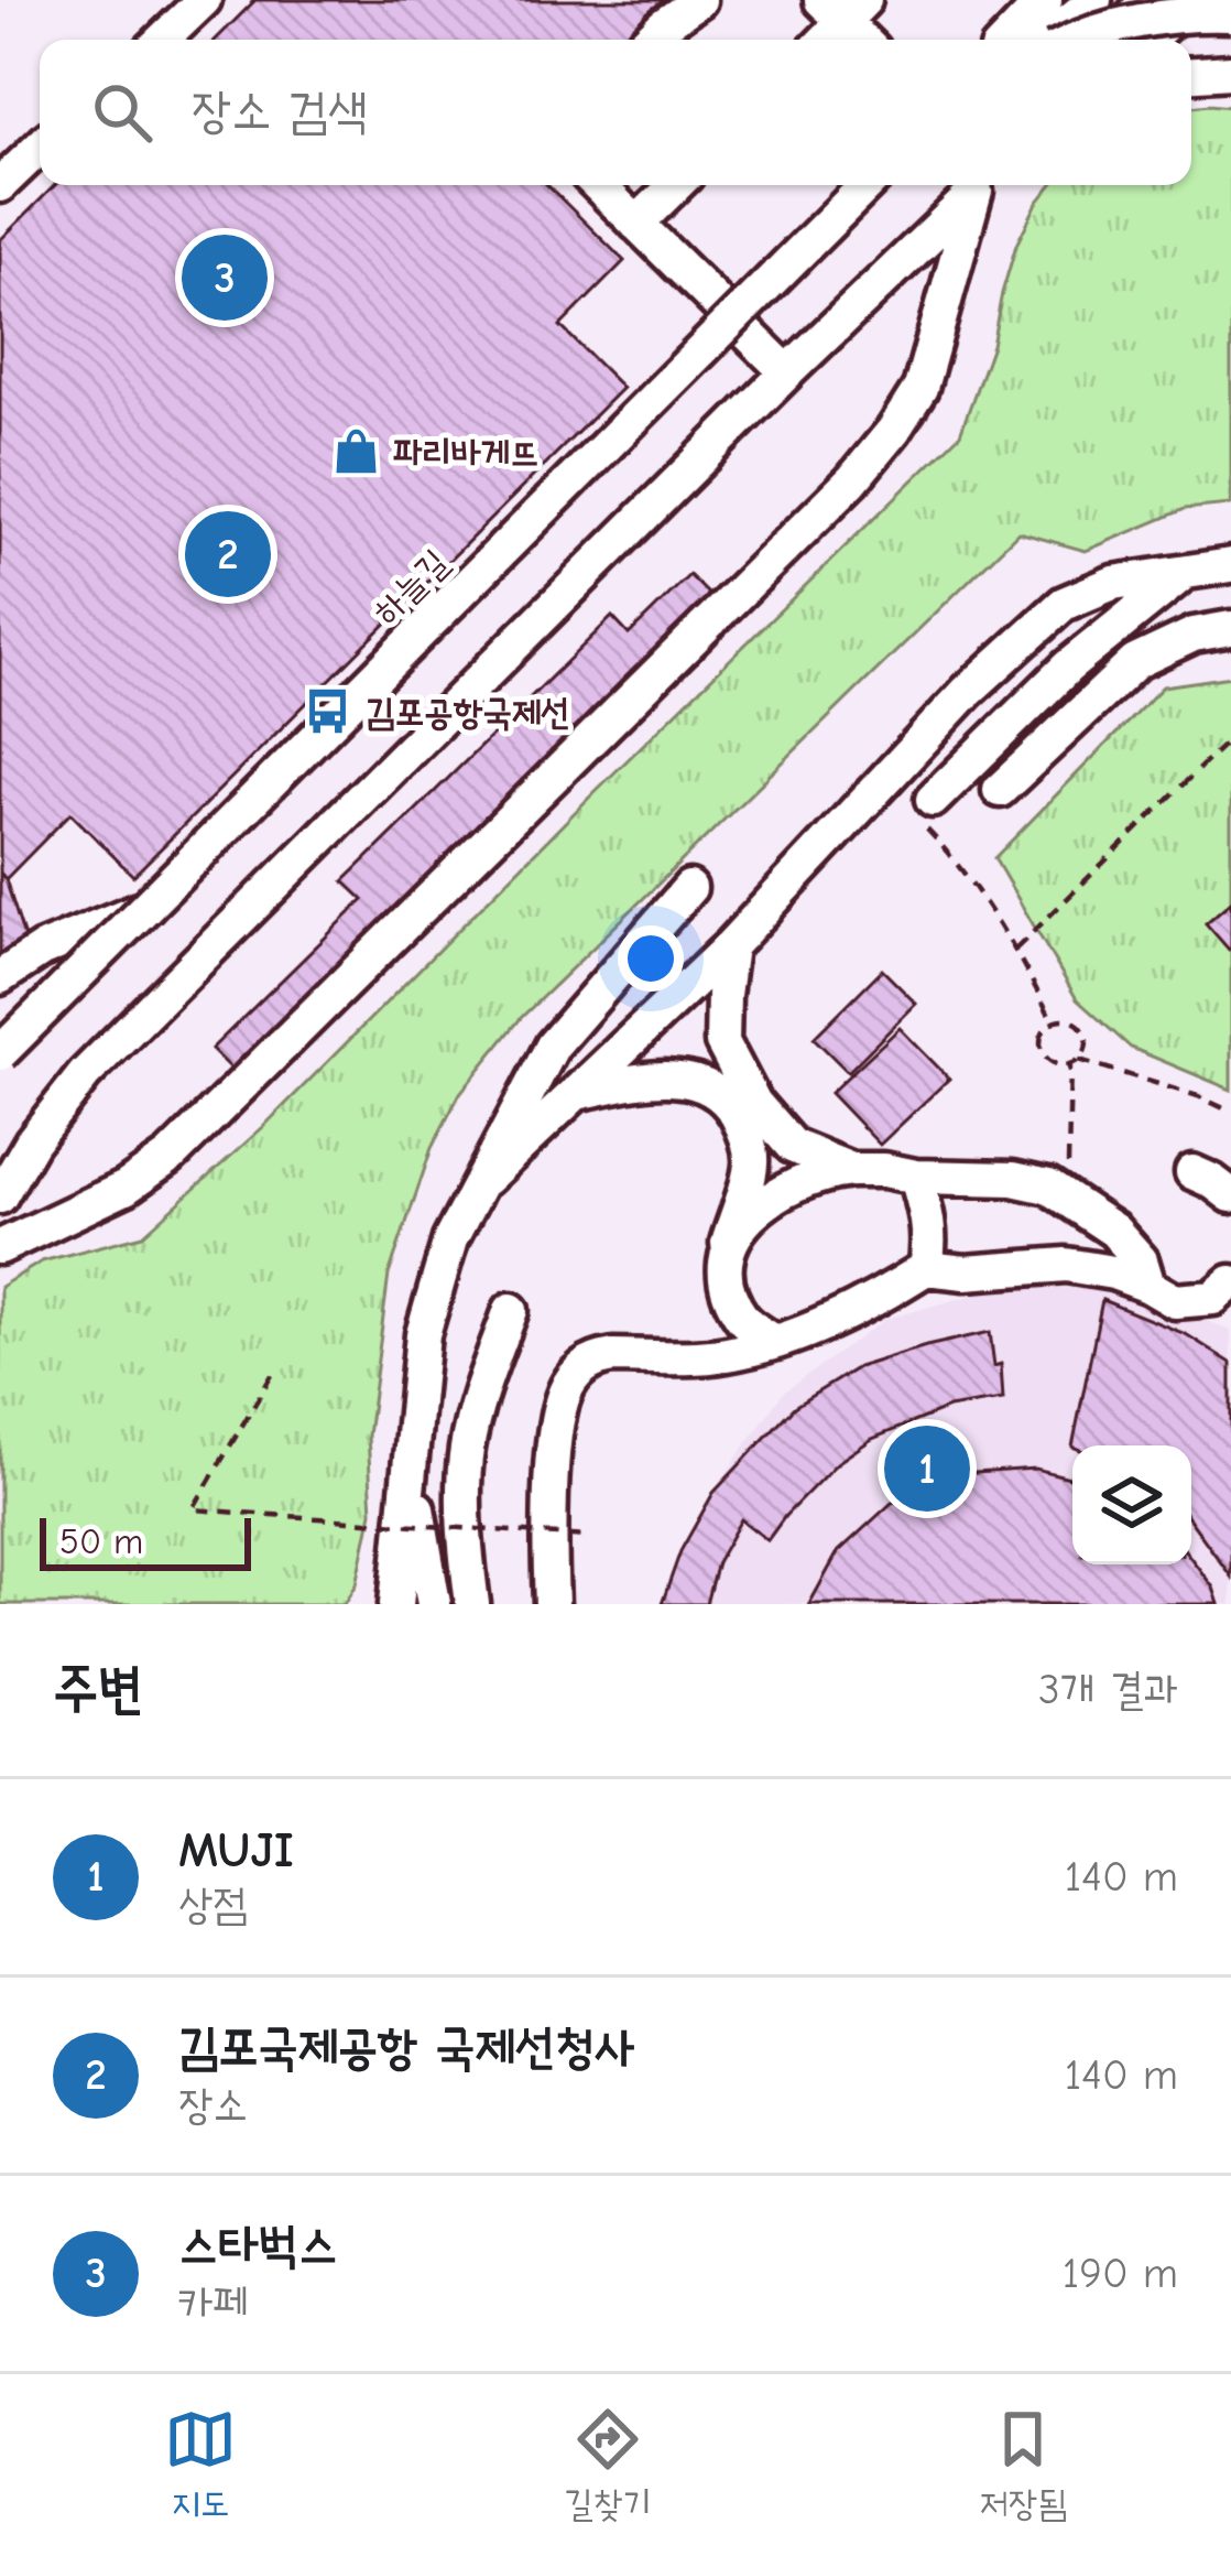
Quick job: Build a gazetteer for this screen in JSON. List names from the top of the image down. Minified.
{"streets":{"lane":["하늘길"]},"places":{"shop":["파리바게뜨"],"bus stop":["김포공항국제선"]},"scale_bar":"50 m","page":{"search":"장소 검색","pins":["3","2","1"],"scale":"50 m","heading":["주변","3개 결과"],"list":[{"mark":"1","name":"MUJI","note":"상점","value":"140 m"},{"mark":"2","name":"김포국제공항 국제선청사","note":"장소","value":"140 m"},{"mark":"3","name":"스타벅스","note":"카페","value":"190 m"}],"nav":["지도","길찾기","저장됨"]}}
